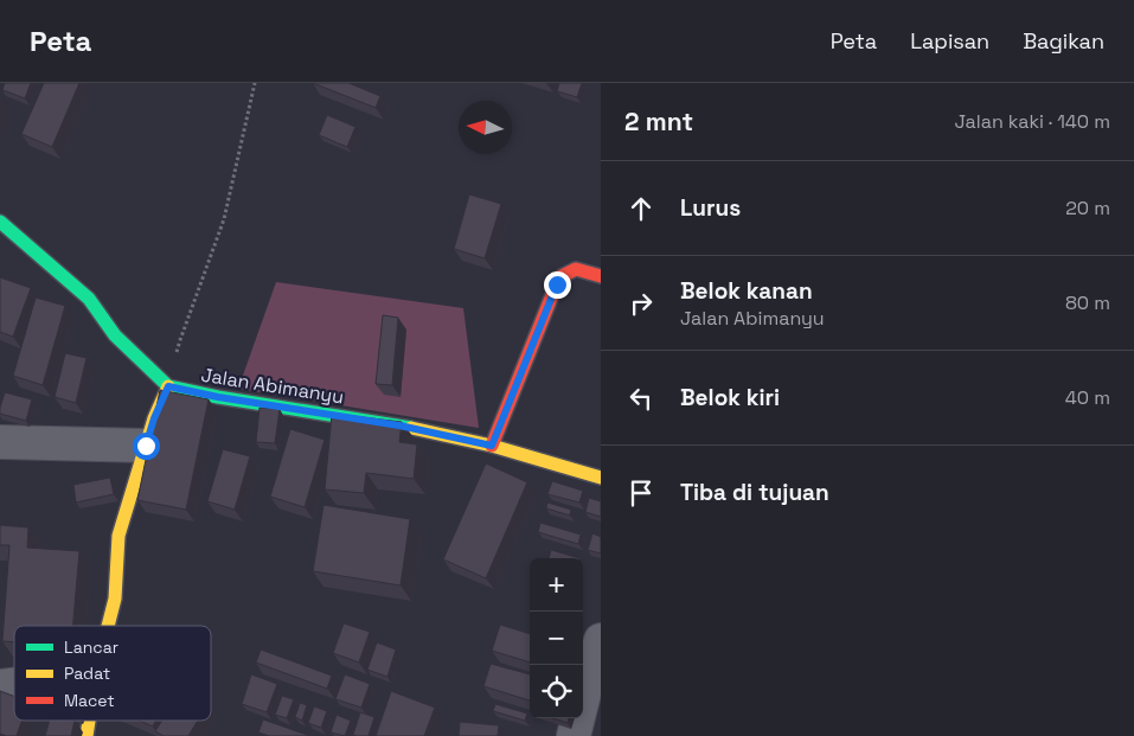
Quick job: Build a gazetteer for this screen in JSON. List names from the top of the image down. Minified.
{"streets":{"street":["Jalan Abimanyu"]},"legend":["Lancar","Padat","Macet"],"north":"left","page":{"header":"Peta","nav":["Peta","Lapisan","Bagikan"],"heading":["2 mnt","Jalan kaki · 140 m"],"list":[["Lurus","20 m"],["Belok kanan","Jalan Abimanyu","80 m"],["Belok kiri","40 m"],"Tiba di tujuan"],"map_buttons":["+","−"]}}
